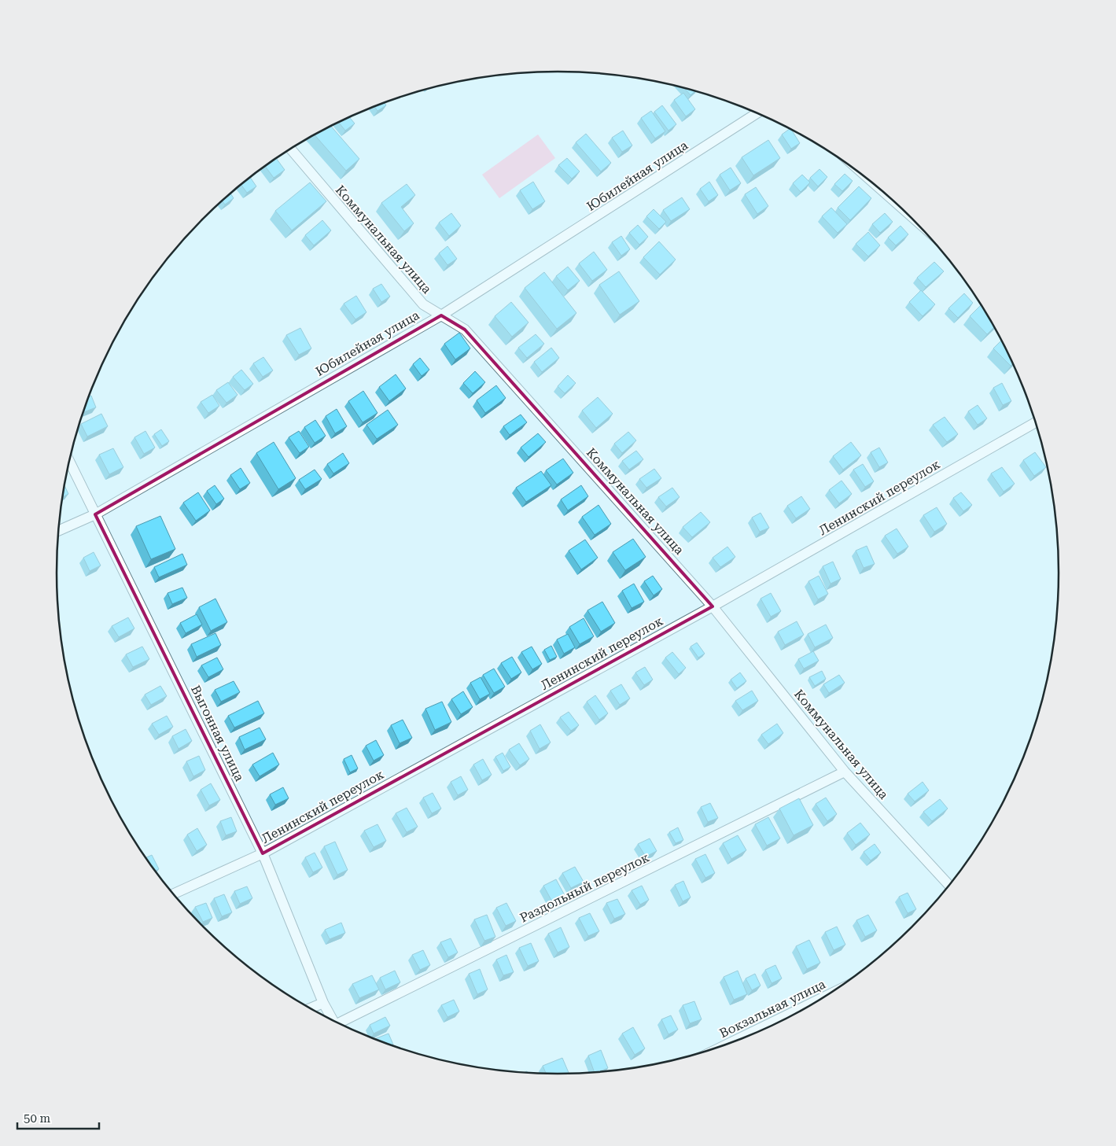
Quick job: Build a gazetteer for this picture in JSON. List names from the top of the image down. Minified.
{"streets":{"street":["Юбилейная улица","Коммунальная улица","Ленинский переулок","Выгонная улица","Раздольный переулок","Вокзальная улица"]},"crossings":[["Юбилейная улица","Коммунальная улица"],["Юбилейная улица","Выгонная улица"],["Коммунальная улица","Ленинский переулок"],["Коммунальная улица","Раздольный переулок"],["Ленинский переулок","Выгонная улица"]],"scale_bar":"50 m"}
